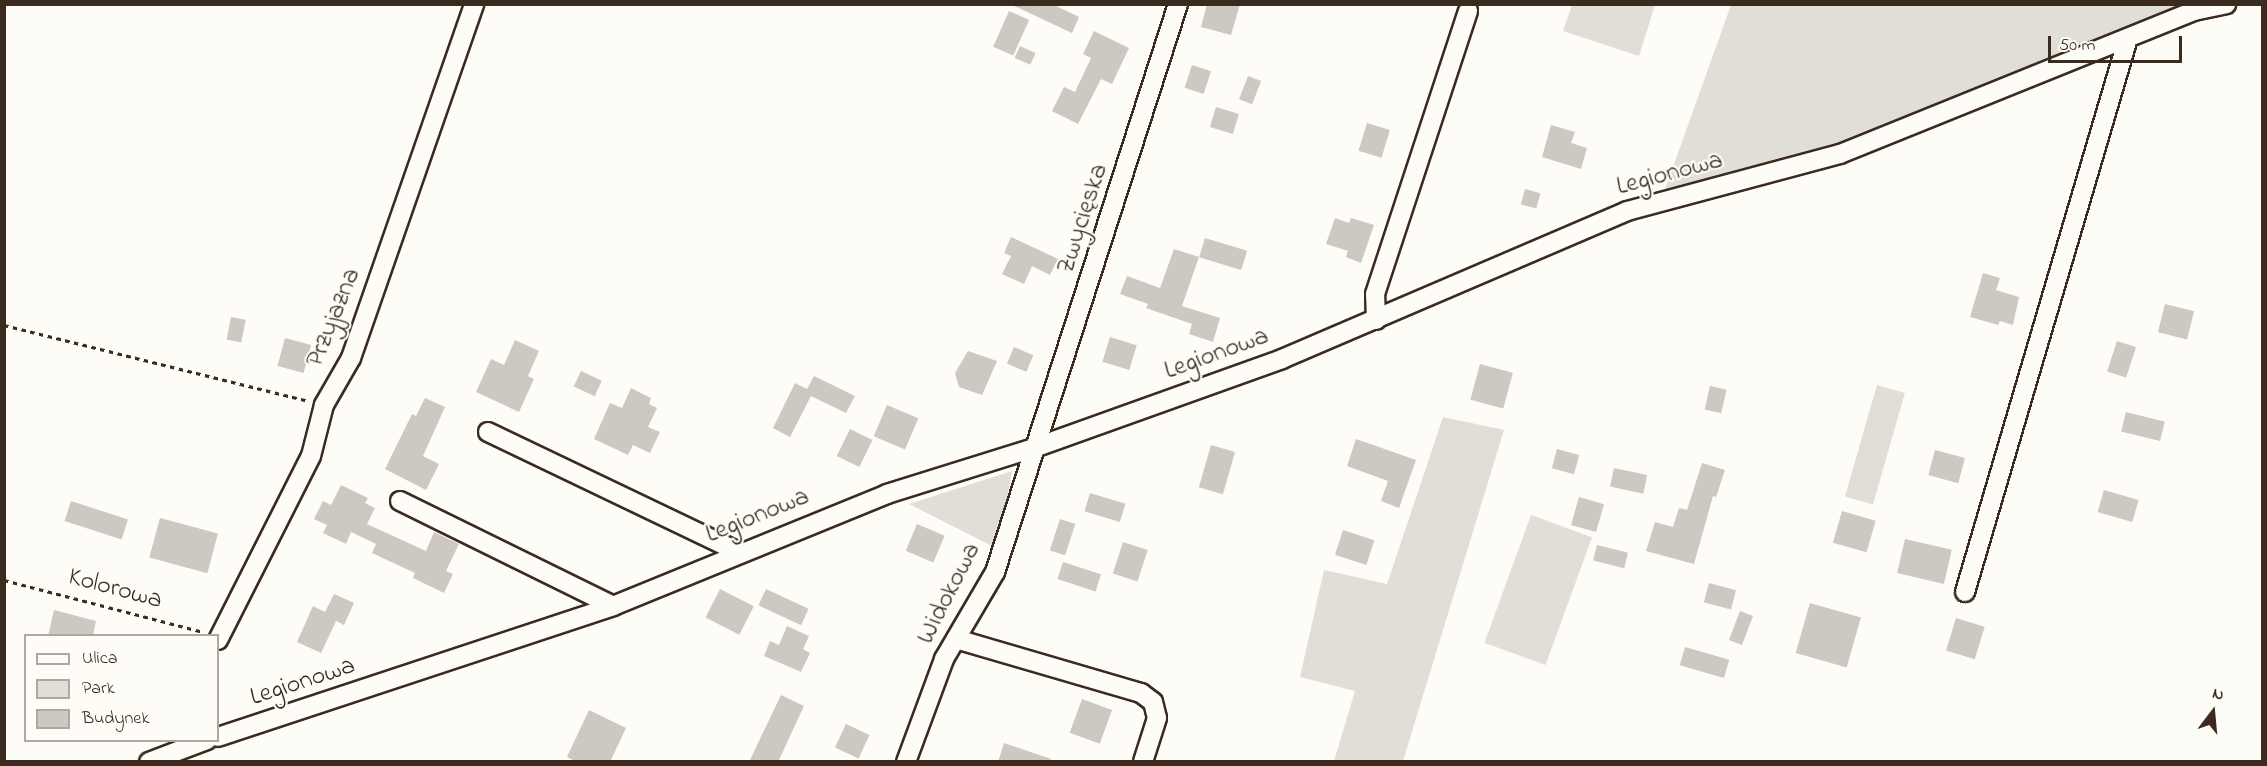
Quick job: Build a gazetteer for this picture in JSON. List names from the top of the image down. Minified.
{"streets":{"street":["Legionowa","Zwycięska","Przyjazna","Widokowa"],"path":["Kolorowa"]},"crossings":[["Legionowa","Zwycięska"],["Legionowa","Widokowa"],["Zwycięska","Widokowa"]],"legend":["Ulica","Park","Budynek"],"scale_bar":"50 m","north":"top"}
